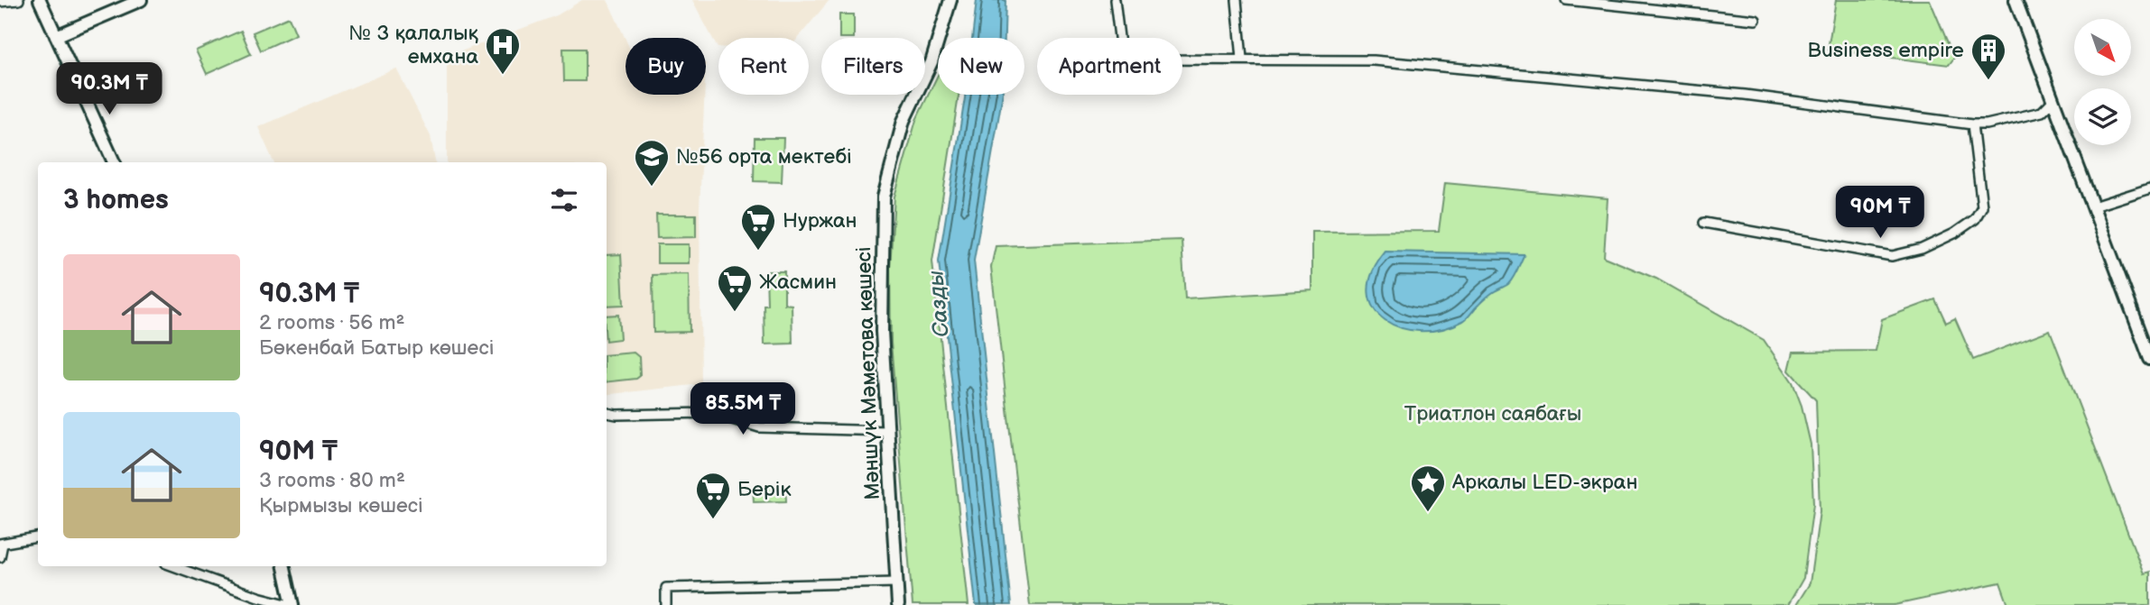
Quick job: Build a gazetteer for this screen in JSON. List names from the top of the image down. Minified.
{"streets":{"street":["Мәншүк Мәметова көшесі"]},"water":["Сазды"],"parks":["Триатлон саябағы"],"places":{"hospital":["№ 3 қалалық емхана"],"building":["Business empire"],"school or university":["№56 орта мектебі"],"supermarket":["Нуржан","Жасмин","Берік"],"place":["Аркалы LED-экран"]},"north":"bottom right","page":{"chip":["Buy","Rent","Filters","New","Apartment"],"price":["90.3M ₸","90M ₸","85.5M ₸"],"heading":"3 homes","list":[{"name":"90.3M ₸","note":"2 rooms · 56 m² · Бөкенбай Батыр көшесі"},{"name":"90M ₸","note":"3 rooms · 80 m² · Қырмызы көшесі"}]}}
